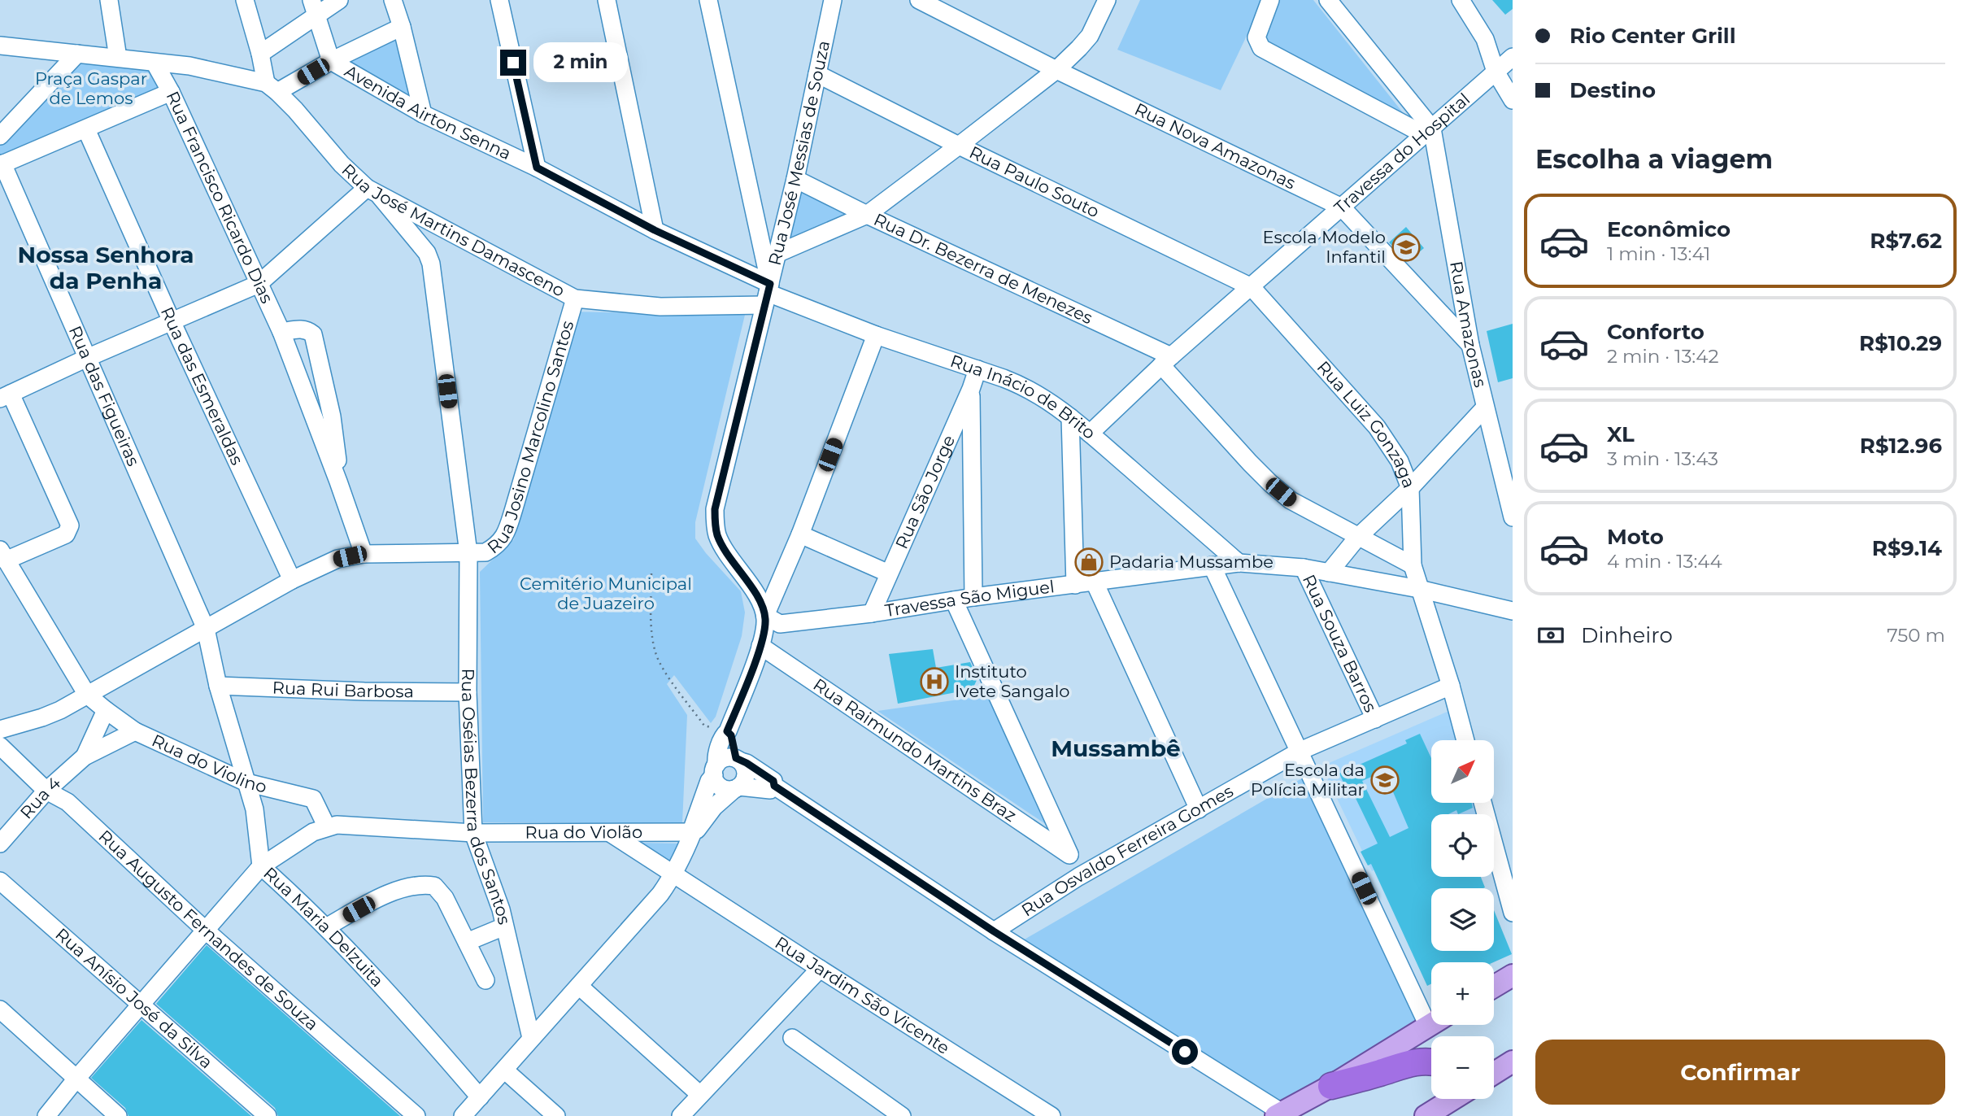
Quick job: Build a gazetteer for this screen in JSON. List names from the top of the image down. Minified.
{"streets":{"street":["Avenida Airton Senna","Rua Nova Amazonas","Rua José Messias de Souza","Travessa do Hospital","Rua Paulo Souto","Rua Francisco Ricardo Dias","Rua José Martins Damasceno","Rua Dr. Bezerra de Menezes","Rua Amazonas","Rua das Esmeraldas","Rua das Figueiras","Rua Inácio de Brito","Rua Luiz Gonzaga","Rua Josino Marcolino Santos","Rua São Jorge","Travessa São Miguel","Rua Souza Barros","Rua Rui Barbosa","Rua Raimundo Martins Braz","Rua do Violino","Rua Oséias Bezerra dos Santos","Rua 4","Rua do Violão","Rua Osvaldo Ferreira Gomes","Rua Maria Delzuita","Rua Augusto Fernandes de Souza","Rua Jardim São Vicente","Rua Anísio José da Silva"]},"crossings":[["Avenida Airton Senna","Rua José Messias de Souza"],["Avenida Airton Senna","Rua José Martins Damasceno"],["Avenida Airton Senna","Rua Inácio de Brito"],["Rua Nova Amazonas","Travessa do Hospital"],["Rua Nova Amazonas","Rua Amazonas"],["Rua José Messias de Souza","Rua Paulo Souto"],["Rua José Messias de Souza","Rua José Martins Damasceno"],["Rua José Messias de Souza","Rua Dr. Bezerra de Menezes"],["Rua José Messias de Souza","Rua Inácio de Brito"],["Rua José Messias de Souza","Travessa São Miguel"],["Travessa do Hospital","Rua Paulo Souto"],["Travessa do Hospital","Rua Dr. Bezerra de Menezes"],["Travessa do Hospital","Rua Amazonas"],["Travessa do Hospital","Rua Inácio de Brito"],["Travessa do Hospital","Rua Luiz Gonzaga"],["Rua Paulo Souto","Rua Luiz Gonzaga"],["Rua Francisco Ricardo Dias","Rua Josino Marcolino Santos"],["Rua José Martins Damasceno","Rua Inácio de Brito"],["Rua José Martins Damasceno","Rua Josino Marcolino Santos"],["Rua José Martins Damasceno","Rua Oséias Bezerra dos Santos"],["Rua das Esmeraldas","Rua Josino Marcolino Santos"],["Rua das Figueiras","Rua Josino Marcolino Santos"],["Rua das Figueiras","Rua Maria Delzuita"],["Rua Inácio de Brito","Rua São Jorge"],["Rua Inácio de Brito","Travessa São Miguel"],["Rua Luiz Gonzaga","Travessa São Miguel"],["Rua Josino Marcolino Santos","Rua do Violino"],["Rua Josino Marcolino Santos","Rua Oséias Bezerra dos Santos"],["Rua Josino Marcolino Santos","Rua Maria Delzuita"],["Rua São Jorge","Travessa São Miguel"],["Travessa São Miguel","Rua Souza Barros"],["Rua Souza Barros","Rua Osvaldo Ferreira Gomes"],["Rua Rui Barbosa","Rua Oséias Bezerra dos Santos"],["Rua Rui Barbosa","Rua Maria Delzuita"],["Rua do Violino","Rua 4"],["Rua do Violino","Rua do Violão"],["Rua do Violino","Rua Maria Delzuita"],["Rua Oséias Bezerra dos Santos","Rua do Violão"],["Rua 4","Rua Augusto Fernandes de Souza"],["Rua do Violão","Rua Jardim São Vicente"]],"districts":["Nossa Senhora da Penha","Mussambê"],"parks":["Praça Gaspar de Lemos","Cemitério Municipal de Juazeiro"],"places":{"school or university":["Escola Modelo Infantil","Escola da Polícia Militar"],"shop":["Padaria Mussambe"],"hospital":["Instituto Ivete Sangalo"]},"north":"top right","page":{"banner":["Rio Center Grill","Destino"],"bubble":"2 min","heading":"Escolha a viagem","list":[{"name":"Econômico","note":"1 min · 13:41","value":"R$7.62"},{"name":"Conforto","note":"2 min · 13:42","value":"R$10.29"},{"name":"XL","note":"3 min · 13:43","value":"R$12.96"},{"name":"Moto","note":"4 min · 13:44","value":"R$9.14"}],"pay":["Dinheiro","750 m"],"map_buttons":["+","−"],"buttons":"Confirmar"}}
